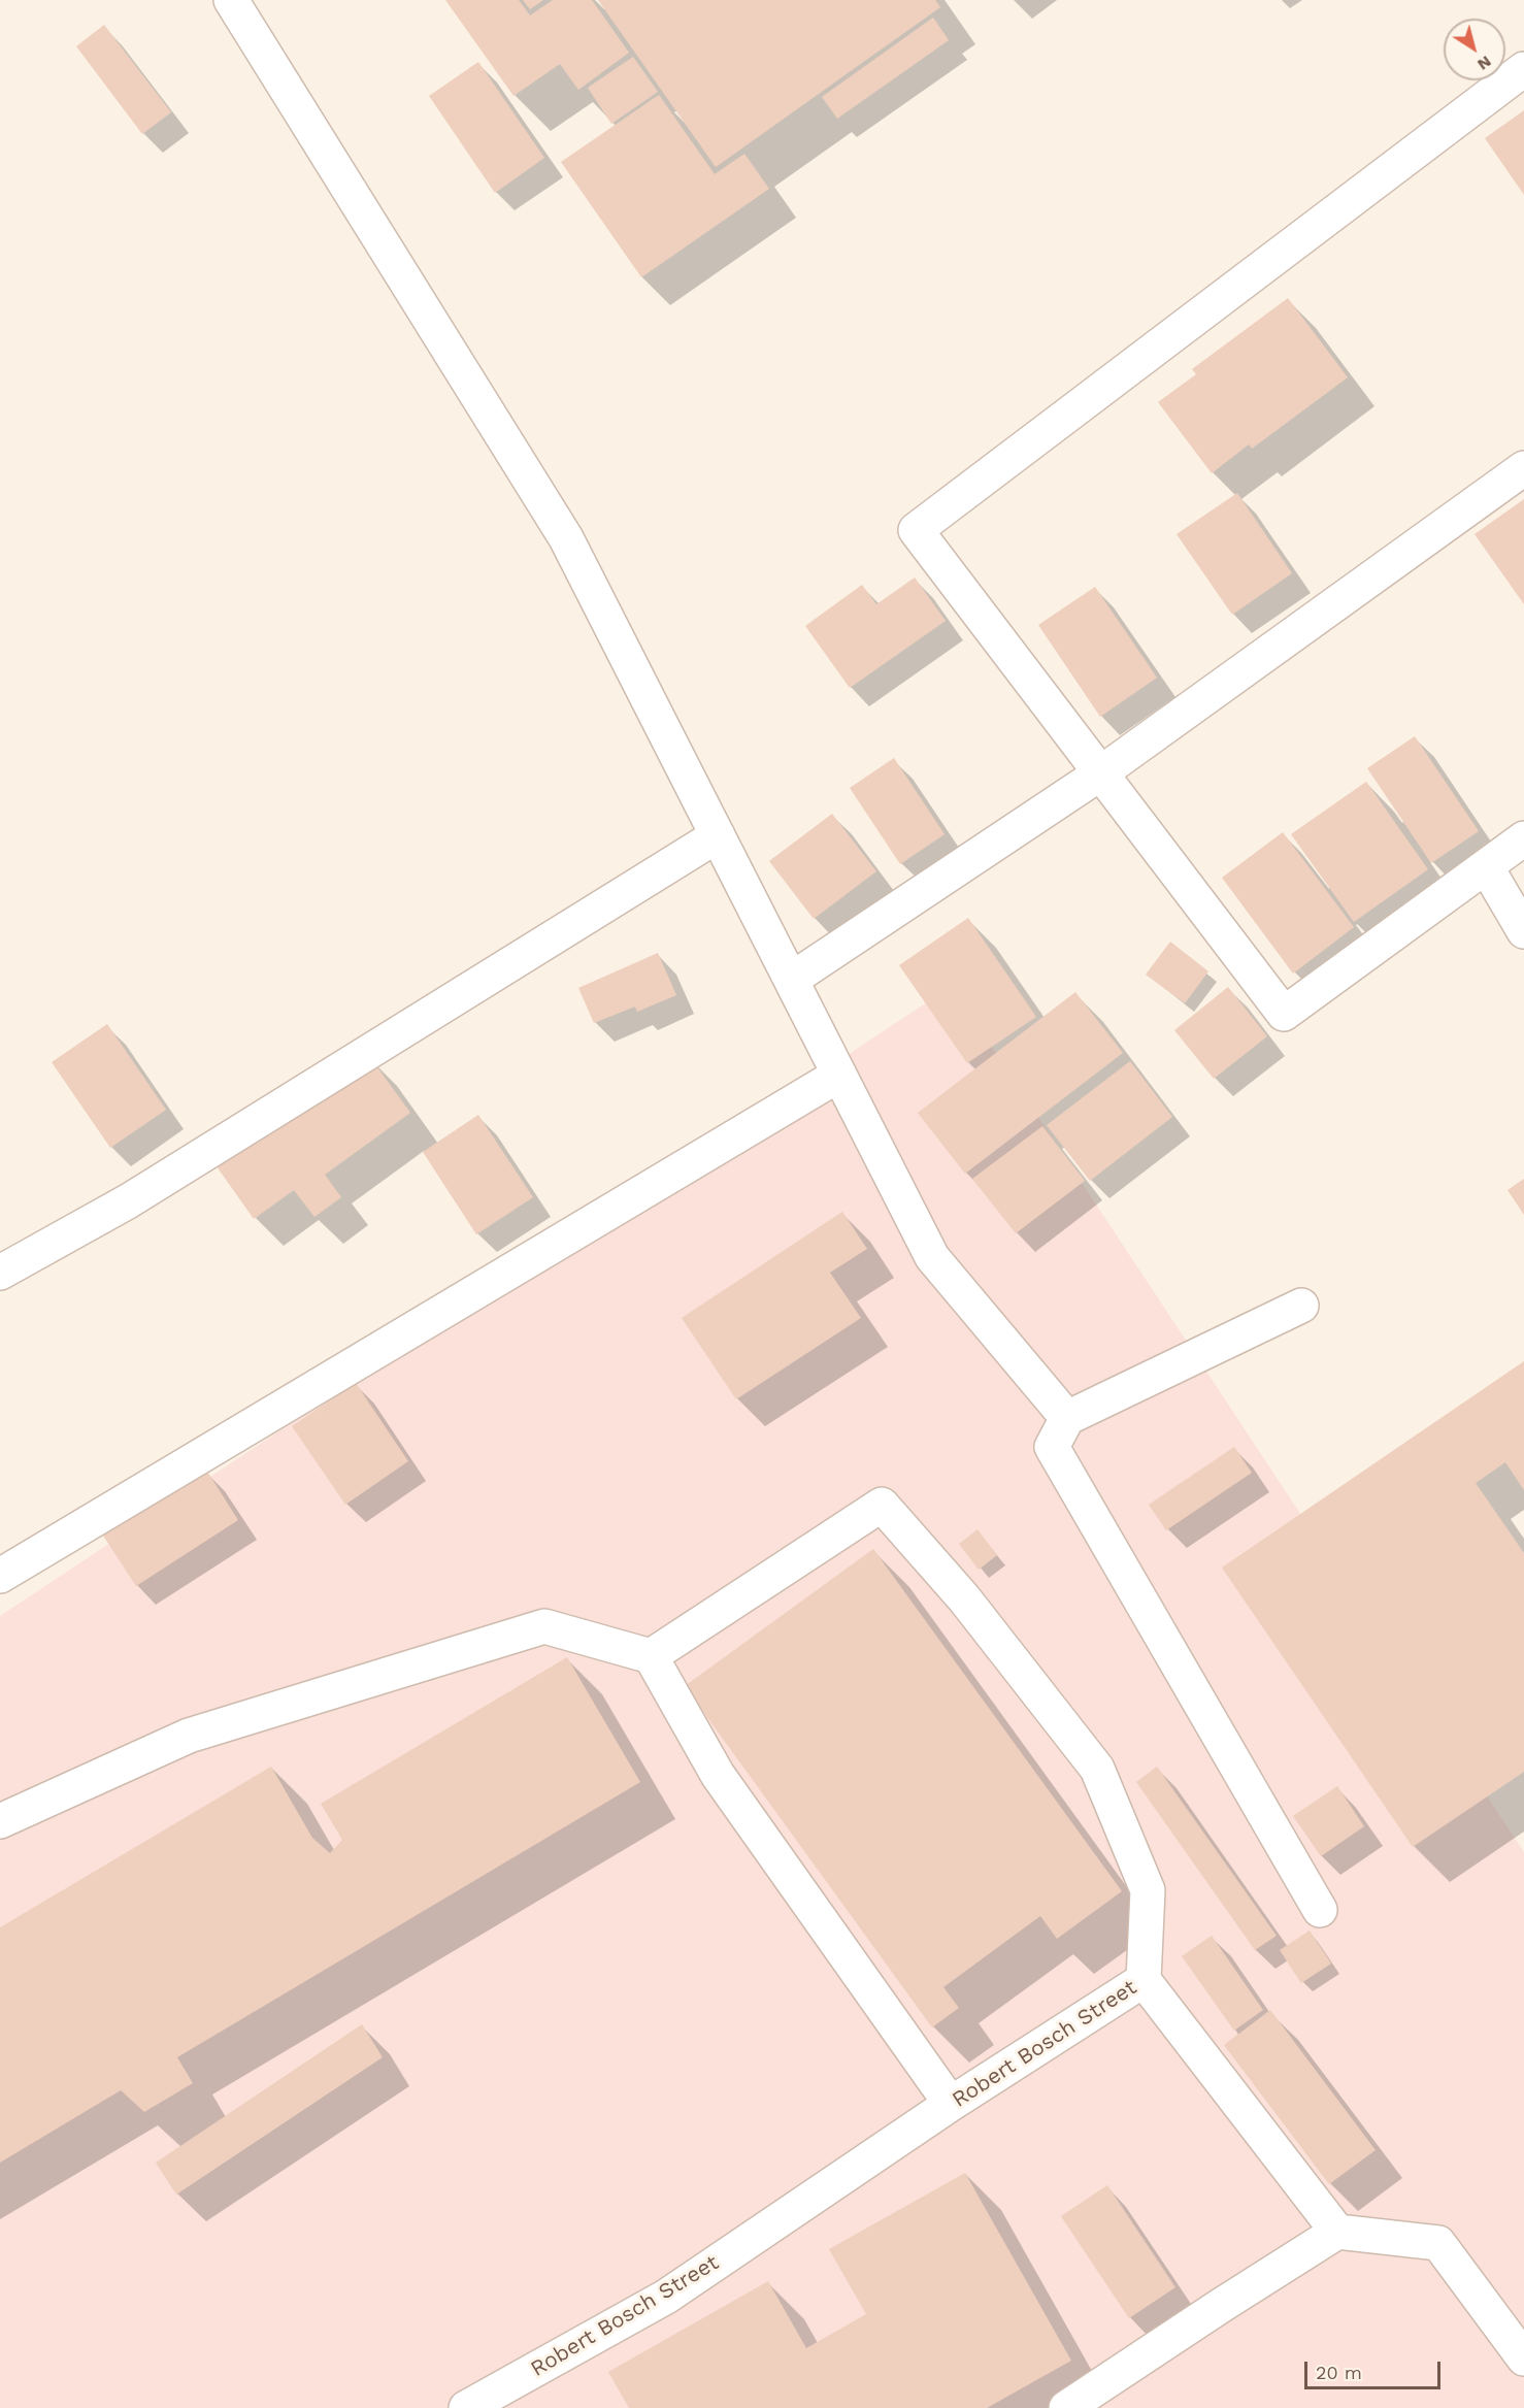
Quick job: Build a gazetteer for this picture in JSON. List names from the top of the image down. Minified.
{"streets":{"street":["Robert Bosch Street"]},"scale_bar":"20 m","north":"bottom right"}
